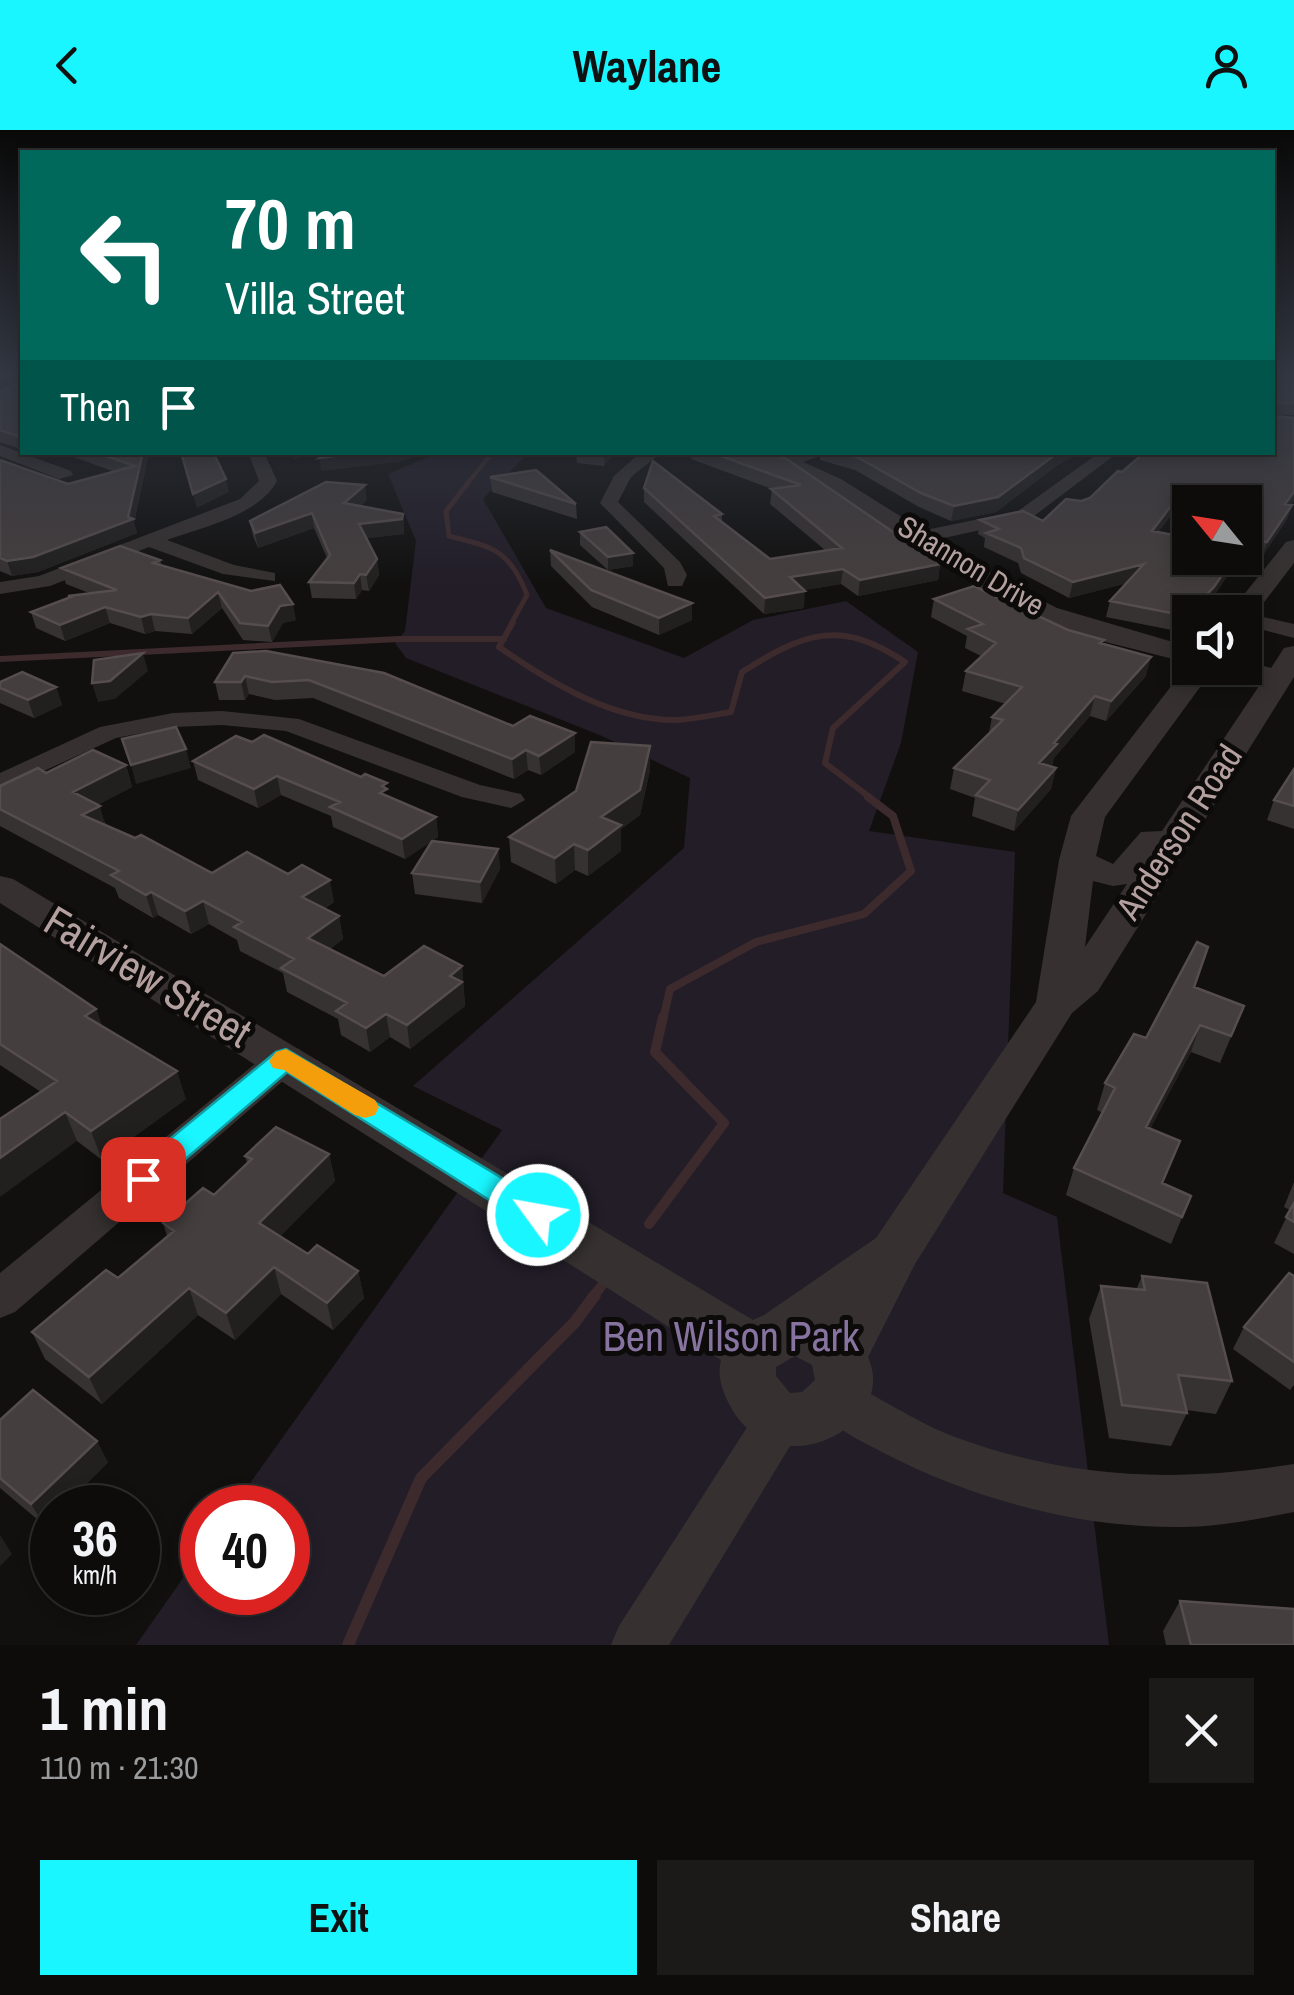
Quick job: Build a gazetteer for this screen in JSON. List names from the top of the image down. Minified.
{"streets":{"street":["Shannon Drive","Anderson Road","Fairview Street"]},"crossings":[["Anderson Road","Fairview Street"]],"parks":["Ben Wilson Park"],"north":"top left","page":{"header":"Waylane","turn":["70 m","Villa Street"],"then":"Then","speed":"36 km/h","limit":"40","heading":["1 min","110 m · 21:30"],"buttons":["Exit","Share"]}}
